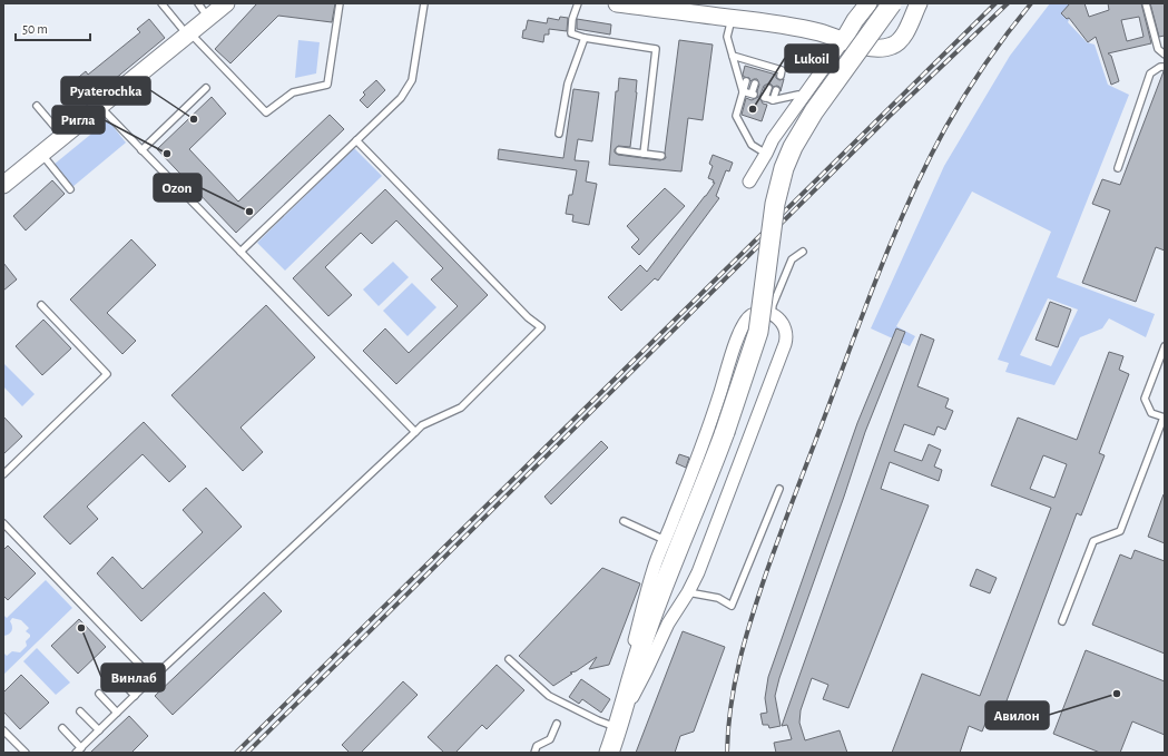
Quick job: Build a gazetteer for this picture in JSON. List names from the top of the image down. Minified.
{"places":["Lukoil","Pyaterochka","Ригла","Ozon","Винлаб","Авилон"],"scale_bar":"50 m"}
